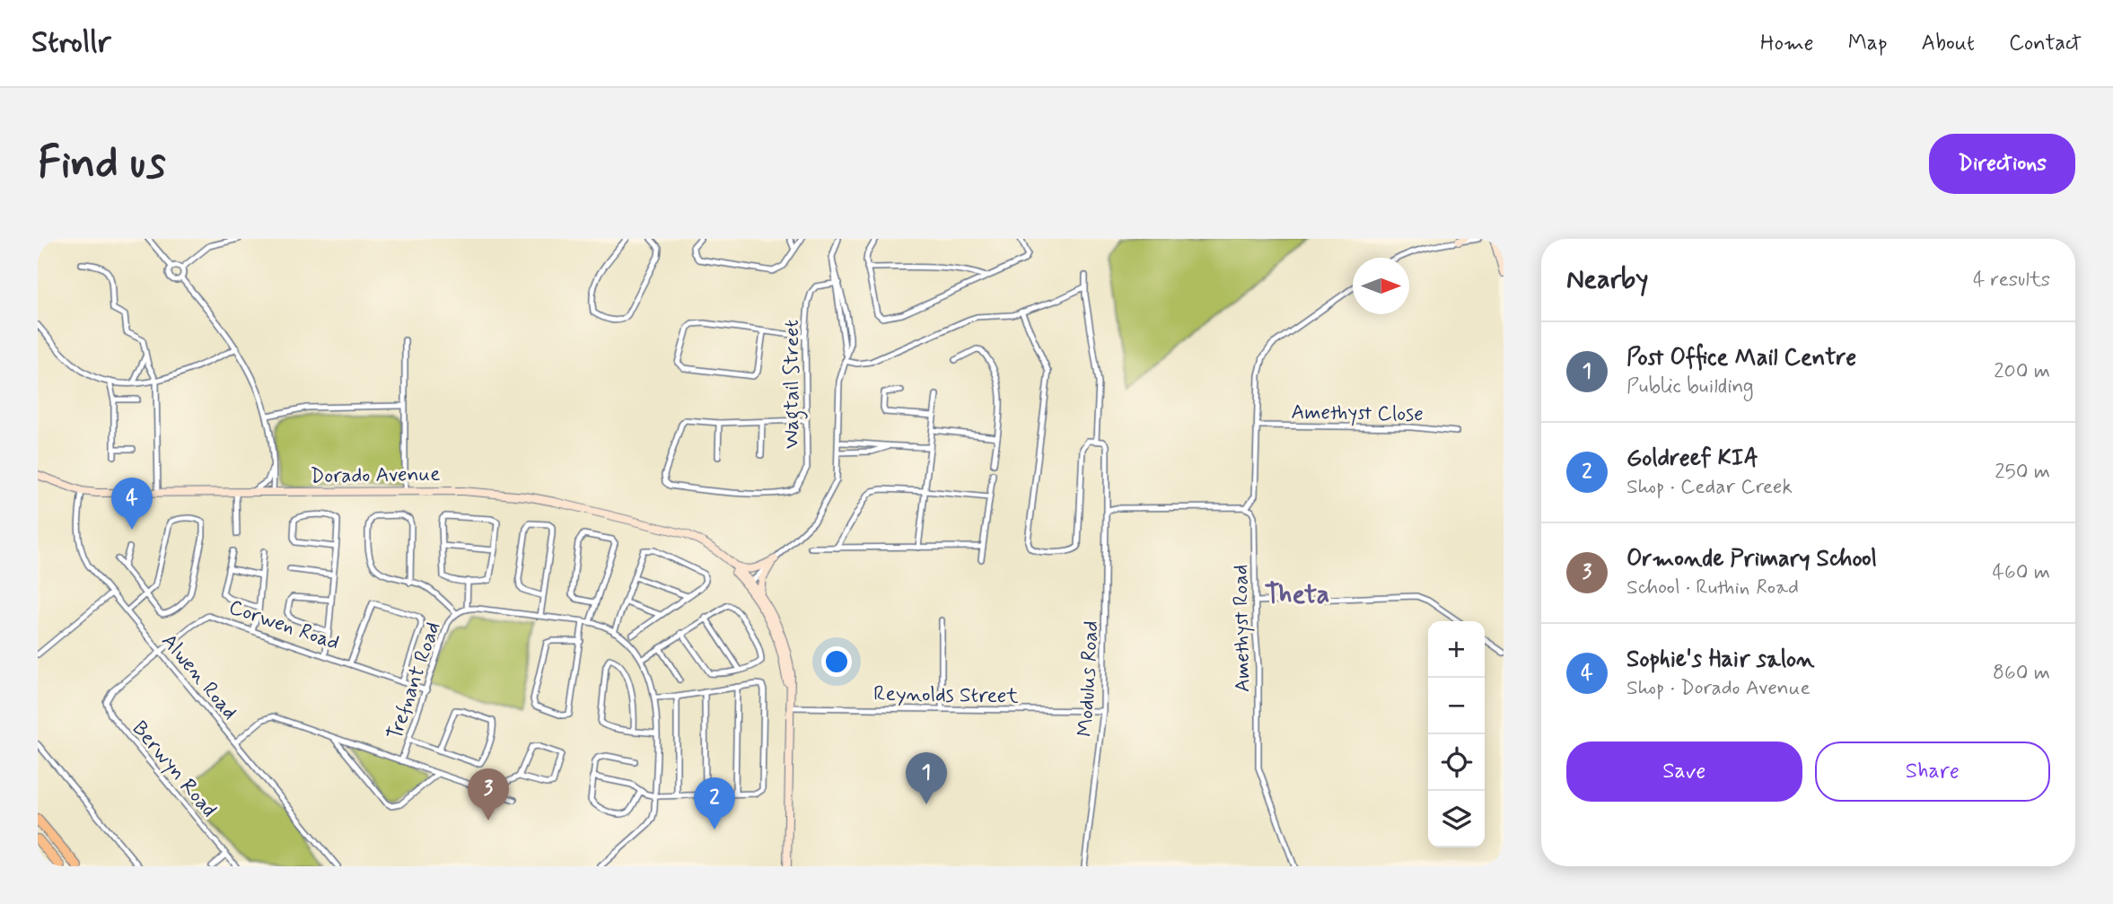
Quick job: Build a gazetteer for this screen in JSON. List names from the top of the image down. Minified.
{"streets":{"street":["Wagtail Street","Amethyst Close","Dorado Avenue","Corwen Road","Amethyst Road","Alwen Road","Modulus Road","Trefnant Road","Reynolds Street","Berwyn Road"]},"crossings":[["Dorado Avenue","Alwen Road"],["Corwen Road","Alwen Road"],["Corwen Road","Trefnant Road"],["Corwen Road","Berwyn Road"],["Modulus Road","Reynolds Street"]],"districts":["Theta"],"north":"right","page":{"header":"Strollr","nav":["Home","Map","About","Contact"],"buttons":["Directions",["Save","Share"]],"title":"Find us","heading":["Nearby","4 results"],"list":[{"mark":"1","name":"Post Office Mail Centre","note":"Public building","value":"200 m"},{"mark":"2","name":"Goldreef KIA","note":"Shop · Cedar Creek","value":"250 m"},{"mark":"3","name":"Ormonde Primary School","note":"School · Ruthin Road","value":"460 m"},{"mark":"4","name":"Sophie's Hair salon","note":"Shop · Dorado Avenue","value":"860 m"}],"pins":["4","1","3","2"],"map_buttons":["+","−"]}}
